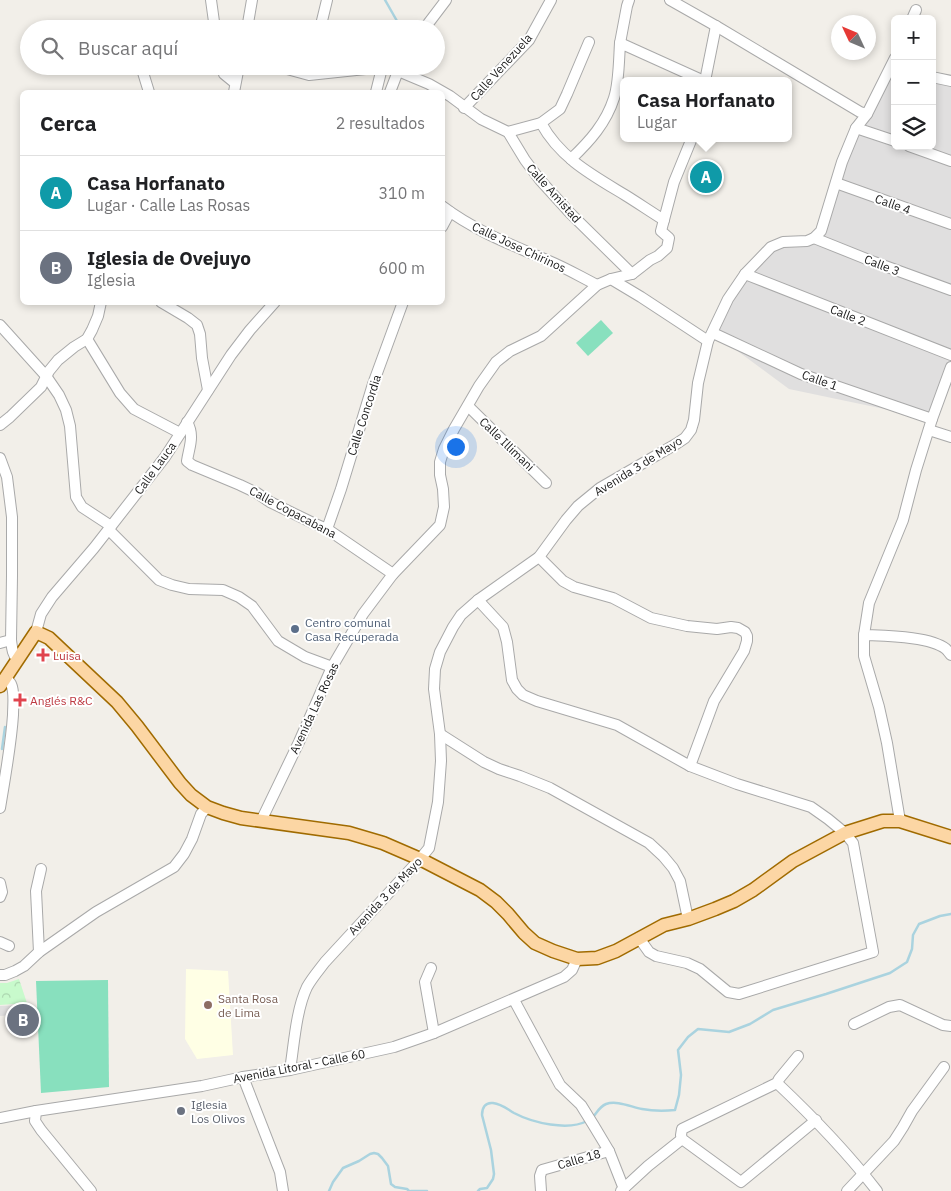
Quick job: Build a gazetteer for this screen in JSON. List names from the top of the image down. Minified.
{"streets":{"street":["Calle Venezuela","Calle Amistad","Calle 4","Calle Jose Chirinos","Calle 3","Calle 2","Calle 1","Calle Concordia","Calle Illimani","Avenida 3 de Mayo","Calle Lauca","Calle Copacabana","Avenida Las Rosas","Avenida Litoral - Calle 60","Calle 18"]},"crossings":[["Calle Amistad","Avenida Las Rosas"],["Calle Jose Chirinos","Avenida Las Rosas"],["Calle 3","Avenida 3 de Mayo"],["Calle 2","Avenida 3 de Mayo"],["Calle 1","Avenida 3 de Mayo"],["Calle 1","Avenida Las Rosas"],["Calle Concordia","Calle Copacabana"],["Calle Illimani","Avenida Las Rosas"],["Avenida 3 de Mayo","Avenida Litoral - Calle 60"],["Calle Lauca","Calle Copacabana"],["Calle Copacabana","Avenida Las Rosas"]],"places":{"other":["Centro comunal Casa Recuperada","Santa Rosa de Lima","Iglesia Los Olivos"],"health":["Luisa","Anglés R&C"]},"north":"top left","page":{"map_buttons":["+","−"],"search":"Buscar aquí","popup":["Casa Horfanato","Lugar"],"heading":["Cerca","2 resultados"],"list":[{"mark":"A","name":"Casa Horfanato","note":"Lugar · Calle Las Rosas","value":"310 m"},{"mark":"B","name":"Iglesia de Ovejuyo","note":"Iglesia","value":"600 m"}],"pins":["A","B"]}}
